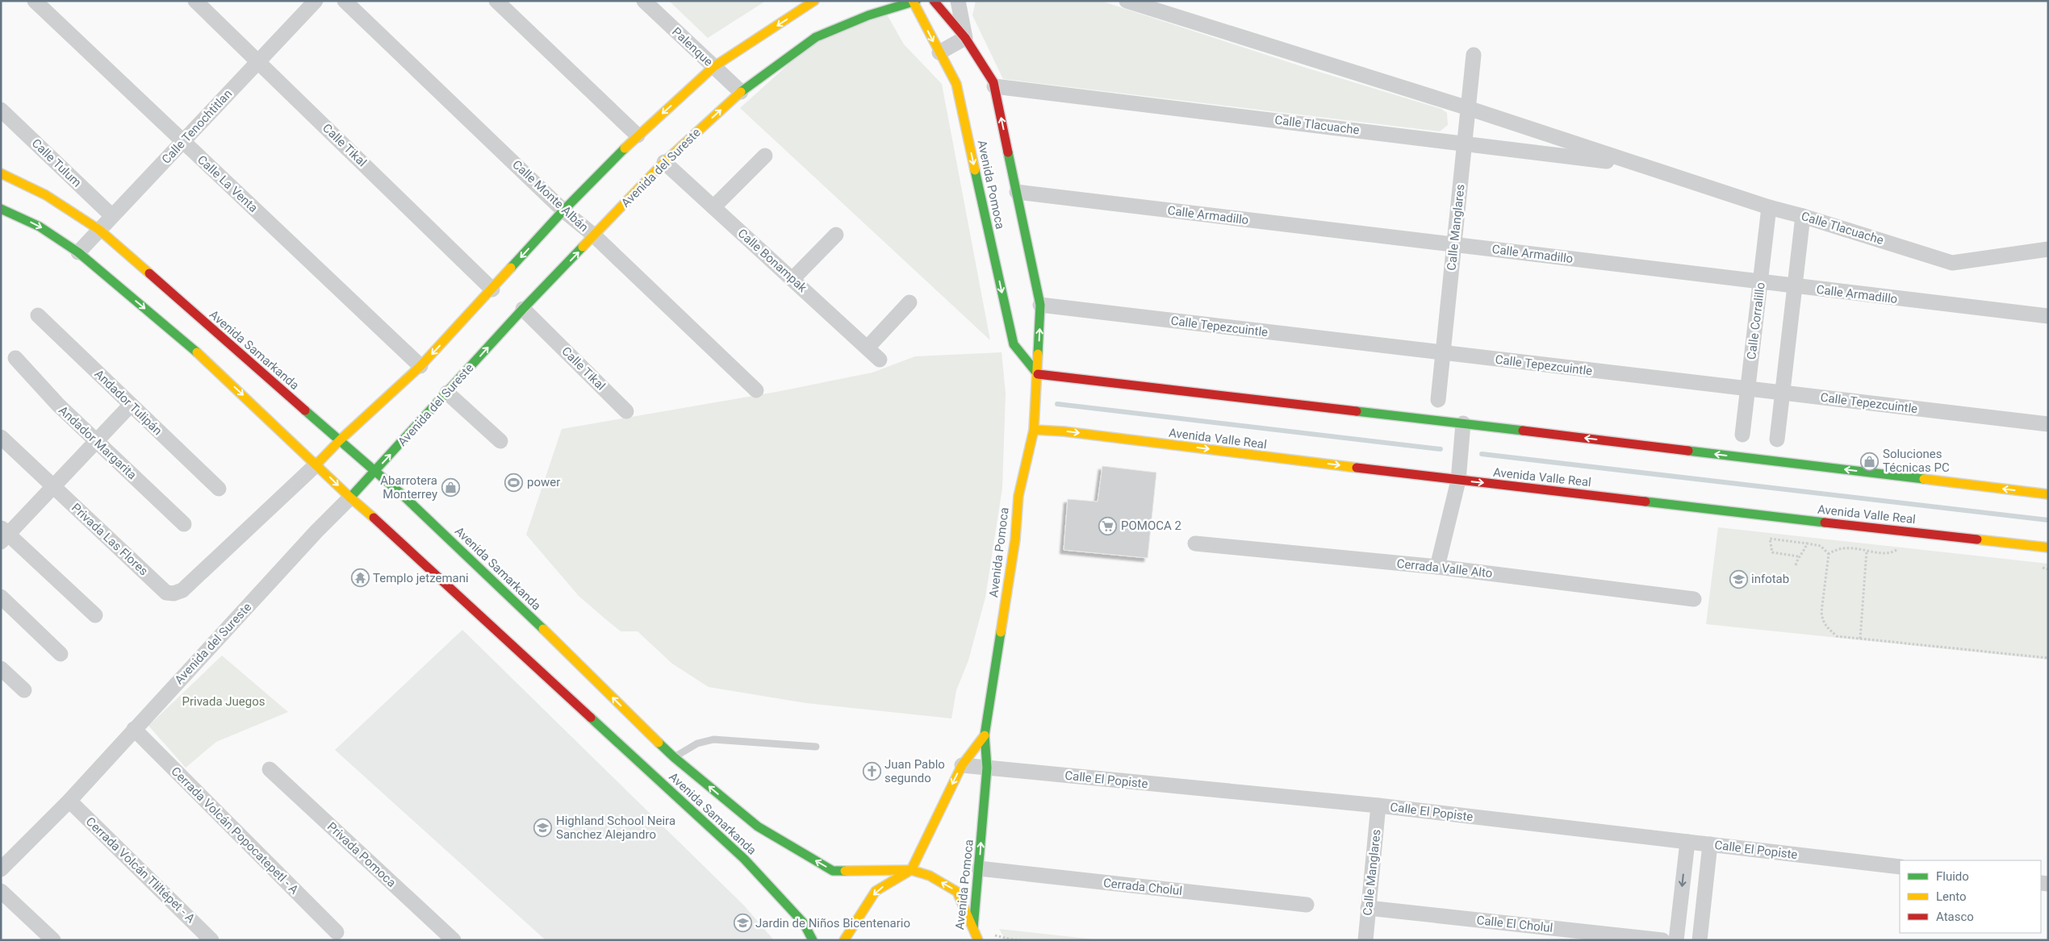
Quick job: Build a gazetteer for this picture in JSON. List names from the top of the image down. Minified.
{"streets":{"street":["Palenque","Calle Tlacuache","Calle Tenochtitlan","Calle Tikal","Calle Tulum","Avenida del Sureste","Calle La Venta","Avenida Pomoca","Calle Monte Albán","Calle Armadillo","Calle Manglares","Calle Bonampak","Calle Corralillo","Calle Tepezcuintle","Avenida Samarkanda","Andador Tulipán","Avenida Valle Real","Andador Margarita","Privada Las Flores","Cerrada Valle Alto","Calle El Popiste","Cerrada Volcán Popocatepetl - A","Privada Pomoca","Cerrada Volcán Tliltépet - A","Cerrada Cholul","Calle El Cholul"]},"crossings":[["Palenque","Avenida del Sureste"],["Calle Tlacuache","Avenida Pomoca"],["Calle Tlacuache","Calle Manglares"],["Calle Tlacuache","Calle Corralillo"],["Calle Tenochtitlan","Calle Tikal"],["Calle Tenochtitlan","Calle Tulum"],["Calle Tenochtitlan","Calle La Venta"],["Calle Tenochtitlan","Avenida Samarkanda"],["Calle Tikal","Avenida del Sureste"],["Avenida del Sureste","Avenida Pomoca"],["Avenida del Sureste","Calle Monte Albán"],["Avenida del Sureste","Calle Bonampak"],["Avenida del Sureste","Avenida Samarkanda"],["Avenida del Sureste","Cerrada Volcán Popocatepetl - A"],["Avenida del Sureste","Cerrada Volcán Tliltépet - A"],["Avenida Pomoca","Calle Armadillo"],["Avenida Pomoca","Calle Tepezcuintle"],["Avenida Pomoca","Avenida Samarkanda"],["Avenida Pomoca","Avenida Valle Real"],["Avenida Pomoca","Calle El Popiste"],["Avenida Pomoca","Cerrada Cholul"],["Calle Armadillo","Calle Manglares"],["Calle Armadillo","Calle Corralillo"],["Calle Manglares","Calle Tepezcuintle"],["Calle Manglares","Calle El Popiste"],["Calle Manglares","Calle El Cholul"],["Calle Corralillo","Calle Tepezcuintle"],["Avenida Samarkanda","Privada Las Flores"]],"parks":["Privada Juegos"],"places":{"shop":["Soluciones Técnicas PC","Abarrotera Monterrey"],"sports":["power"],"supermarket":["POMOCA 2"],"temple":["Templo jetzemani"],"school or university":["infotab","Highland School Neira Sanchez Alejandro","Jardin de Niños Bicentenario"],"church":["Juan Pablo segundo"]},"legend":["Fluido","Lento","Atasco"]}
